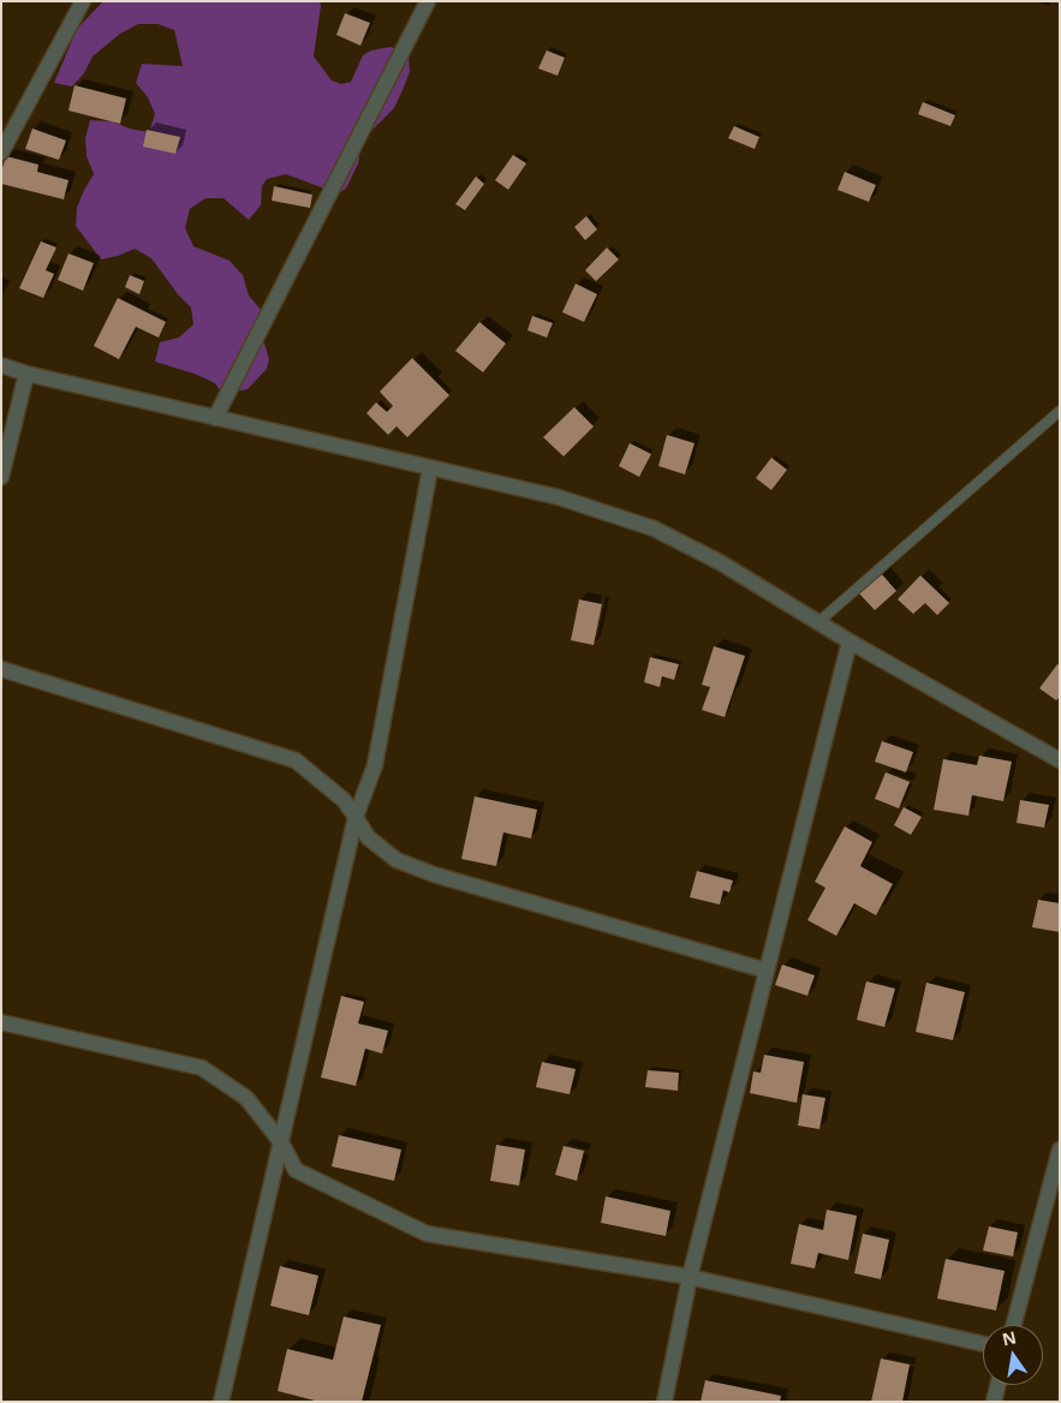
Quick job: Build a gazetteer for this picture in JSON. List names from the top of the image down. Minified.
{"north":"top"}
